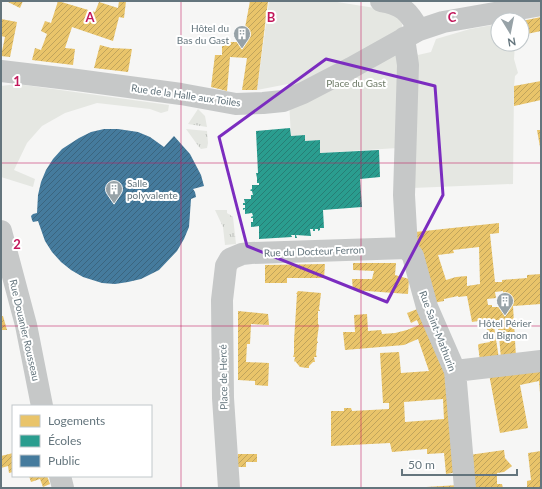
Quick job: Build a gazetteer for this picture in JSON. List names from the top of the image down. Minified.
{"streets":{"street":["Rue de la Halle aux Toiles","Rue du Docteur Ferron","Rue Douanier Rousseau","Rue Saint-Mathurin","Place de Hercé"]},"crossings":[["Rue du Docteur Ferron","Rue Saint-Mathurin"],["Rue du Docteur Ferron","Place de Hercé"]],"parks":["Place du Gast"],"places":{"building":["Hôtel du Bas du Gast","Salle polyvalente","Hôtel Périer du Bignon"]},"legend":["Logements","Écoles","Public"],"scale_bar":"50 m","north":"bottom","grid":{"columns":["A","B","C"],"rows":["1","2"]}}
